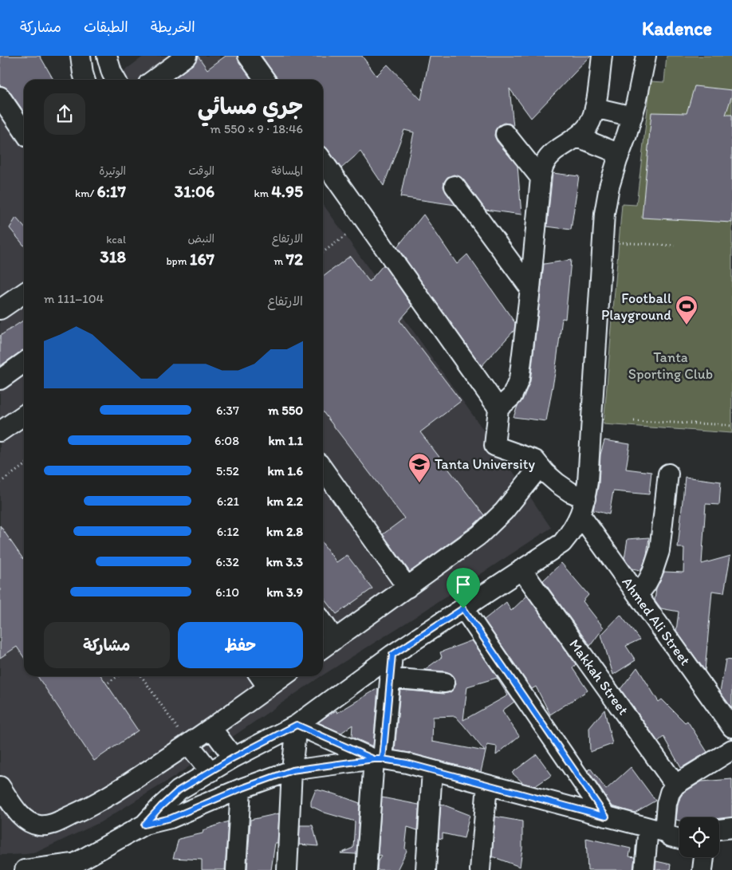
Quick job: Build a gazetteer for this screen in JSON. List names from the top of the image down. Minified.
{"streets":{"street":["Ahmed Ali Street","Makkah Street"]},"parks":["Tanta Sporting Club"],"places":{"sports":["Football Playground"],"school or university":["Tanta University"]},"page":{"header":"Kadence","nav":["الخريطة","الطبقات","مشاركة"],"heading":["جري مسائي","18:46 · 9 × 550 m"],"stats":[["المسافة","4.95 km"],["الوقت","31:06"],["الوتيرة","6:17 /km"],["الارتفاع","72 m"],["النبض","167 bpm"],["kcal","318"]],"chart":["الارتفاع","104–111 m"],"list":[{"name":"550 m","note":"6:37"},{"name":"1.1 km","note":"6:08"},{"name":"1.6 km","note":"5:52"},{"name":"2.2 km","note":"6:21"},{"name":"2.8 km","note":"6:12"},{"name":"3.3 km","note":"6:32"},{"name":"3.9 km","note":"6:10"}],"buttons":["حفظ","مشاركة"]}}
